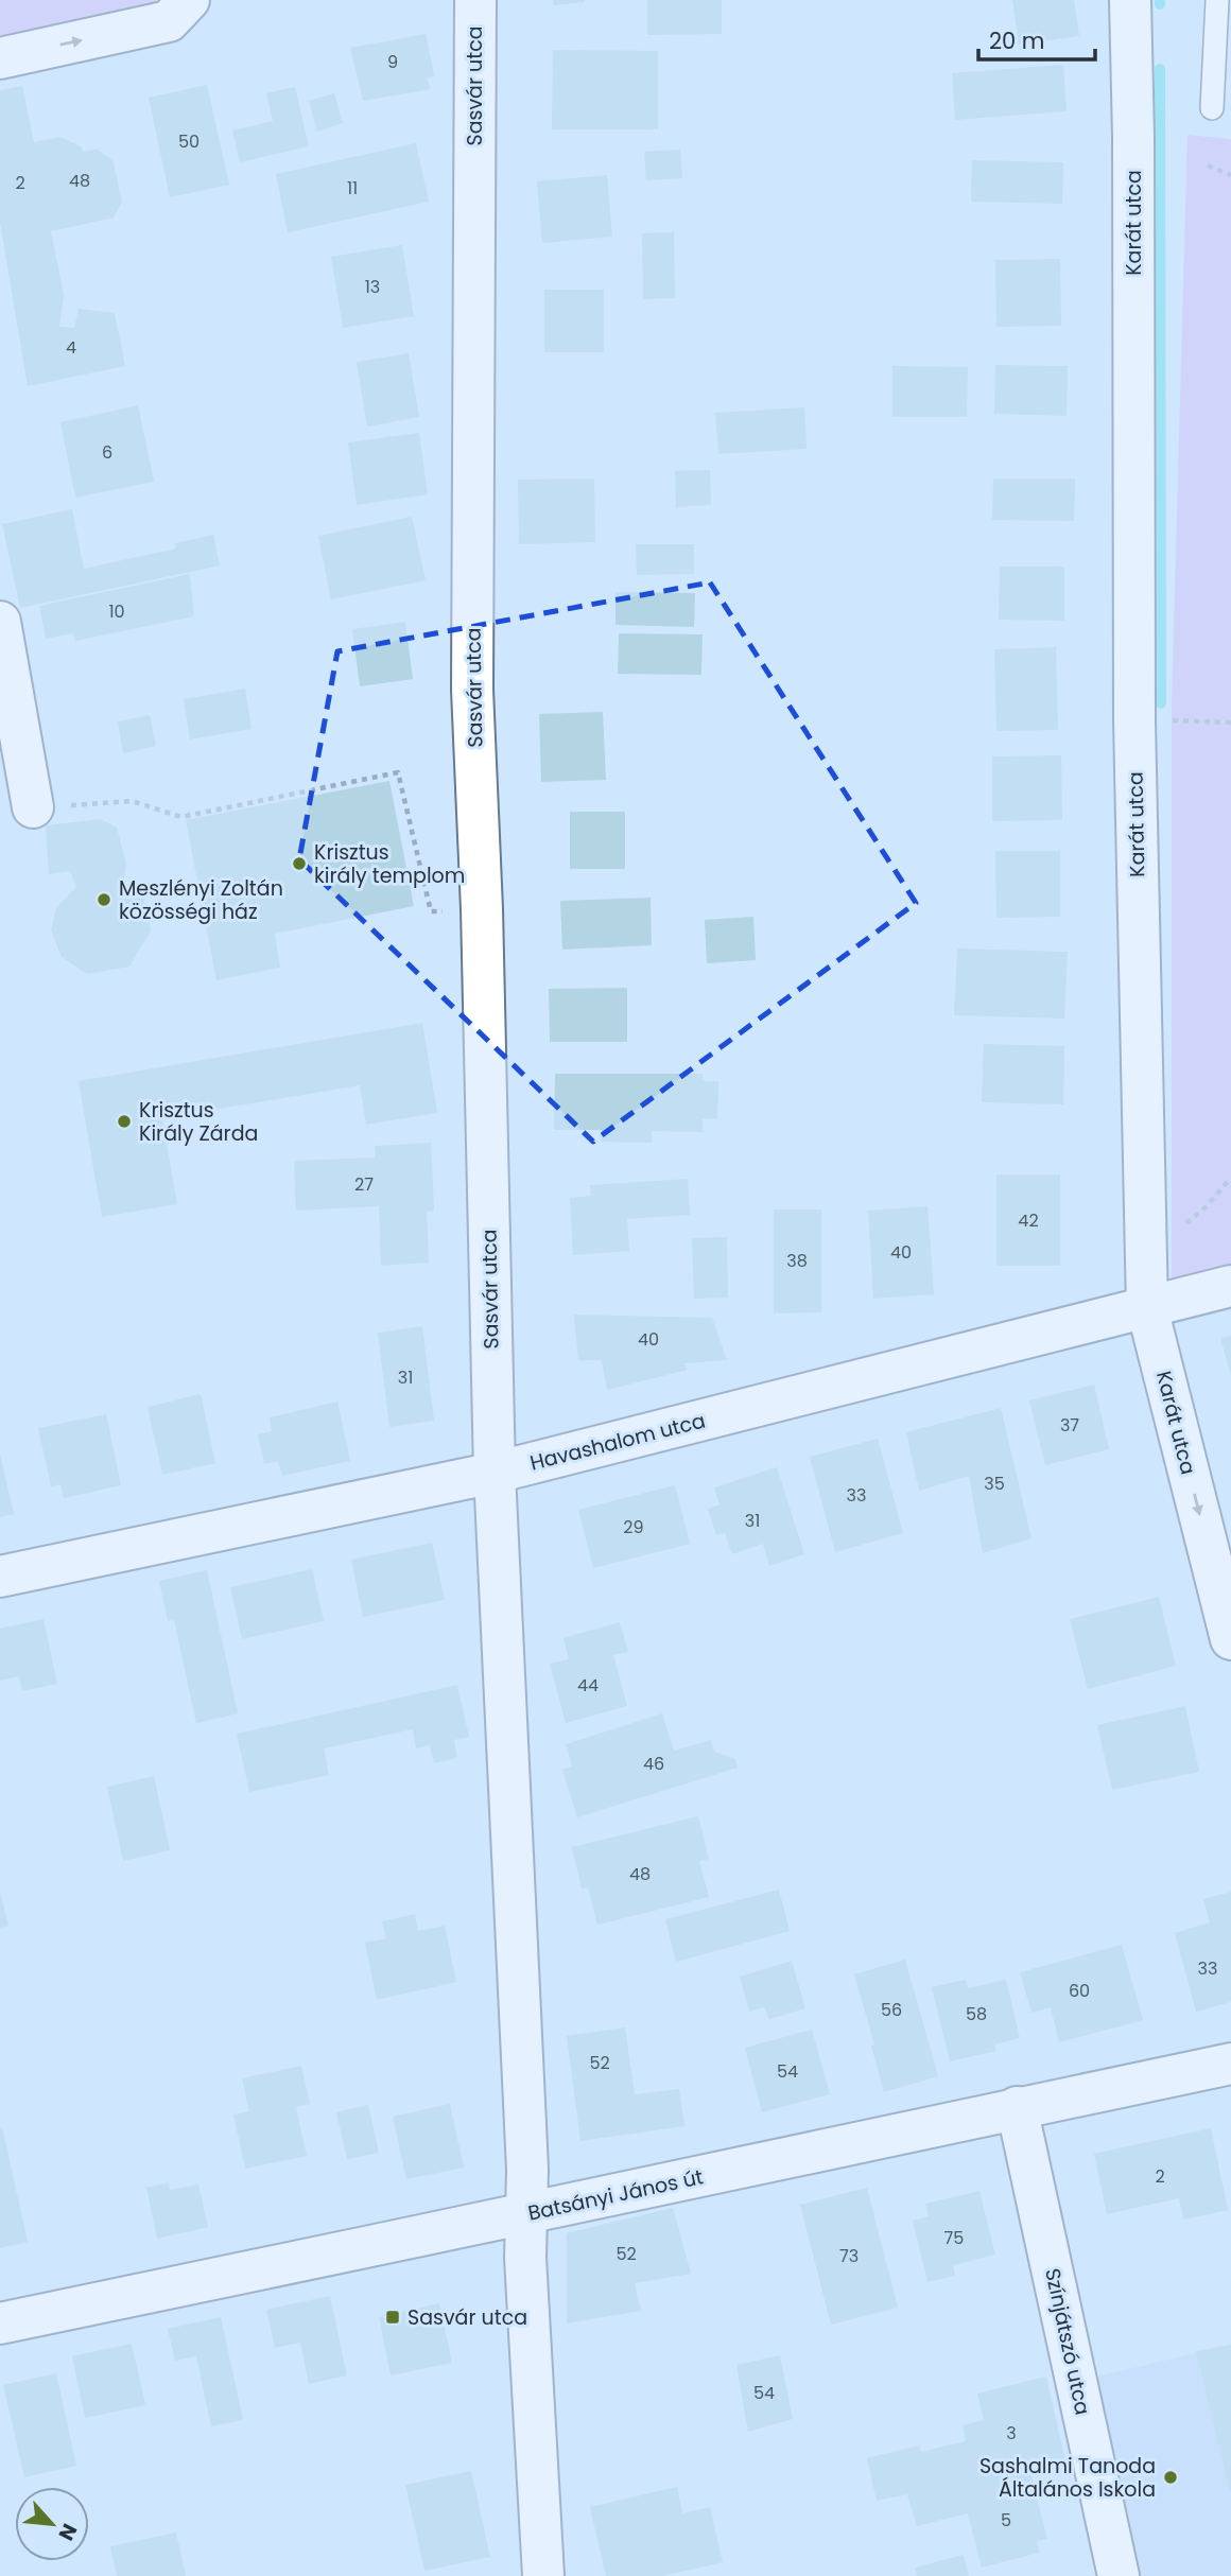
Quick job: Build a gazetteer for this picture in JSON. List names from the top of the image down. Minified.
{"streets":{"street":["Sasvár utca","Karát utca","Havashalom utca","Batsányi János út","Színjátszó utca"]},"crossings":[["Sasvár utca","Havashalom utca"],["Sasvár utca","Batsányi János út"],["Karát utca","Havashalom utca"],["Batsányi János út","Színjátszó utca"]],"places":{"other":["Krisztus király templom","Meszlényi Zoltán közösségi ház","Krisztus Király Zárda","Sashalmi Tanoda Általános Iskola"],"transit":["Sasvár utca"]},"house_numbers":["9","50","48","2","11","13","4","6","10","27","42","40","38","40","31","37","35","33","31","29","44","46","48","33","60","56","58","52","54","2","75","52","73","54","3","5"],"scale_bar":"20 m","north":"bottom right"}
